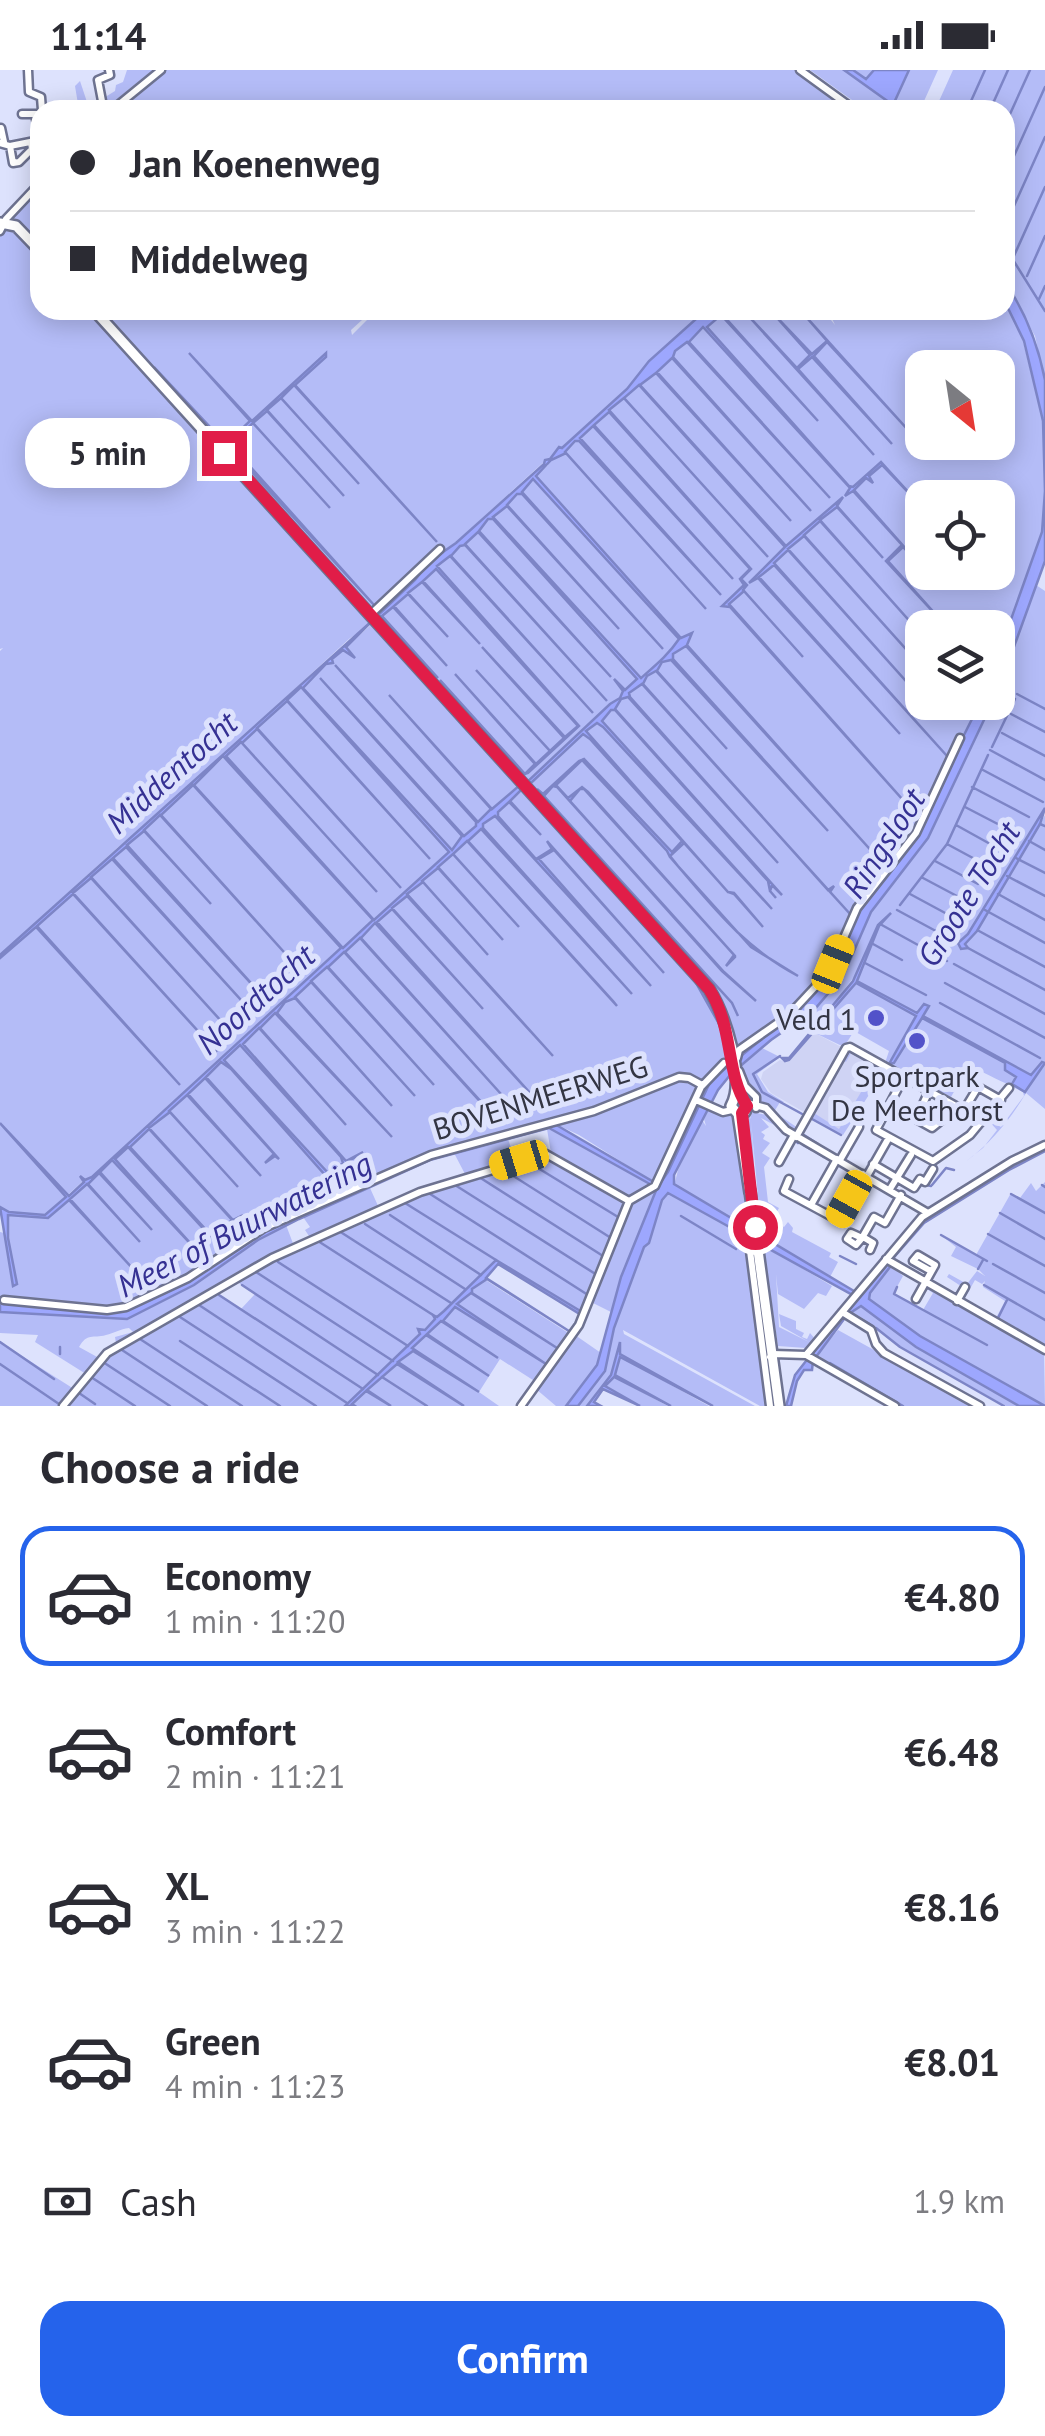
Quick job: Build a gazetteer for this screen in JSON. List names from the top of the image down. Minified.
{"streets":{"street":["BOVENMEERWEG"]},"water":["Middentocht","Ringsloot","Groote Tocht","Noordtocht","Meer of Buurwatering"],"places":["Veld 1","Sportpark De Meerhorst"],"north":"bottom right","page":{"status":"11:14","banner":["Jan Koenenweg","Middelweg"],"bubble":"5 min","heading":"Choose a ride","list":[{"name":"Economy","note":"1 min · 11:20","value":"€4.80"},{"name":"Comfort","note":"2 min · 11:21","value":"€6.48"},{"name":"XL","note":"3 min · 11:22","value":"€8.16"},{"name":"Green","note":"4 min · 11:23","value":"€8.01"}],"pay":["Cash","1.9 km"],"buttons":"Confirm"}}
